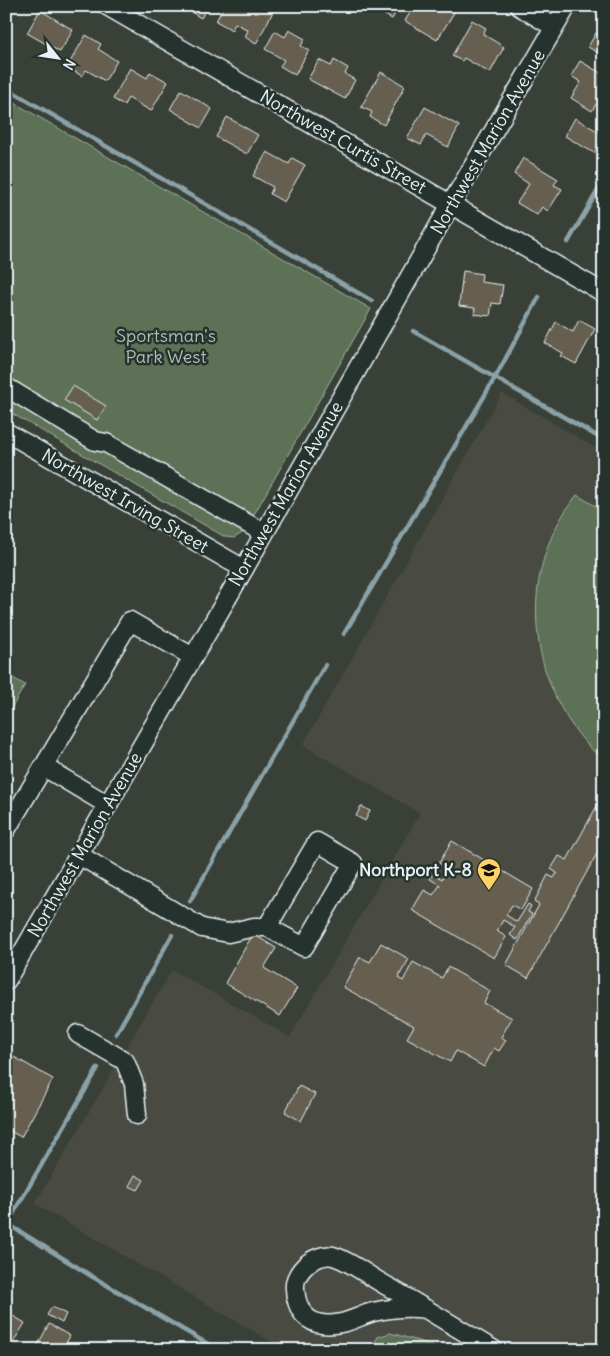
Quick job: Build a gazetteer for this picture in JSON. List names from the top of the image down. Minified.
{"streets":{"street":["Northwest Curtis Street","Northwest Marion Avenue","Northwest Irving Street"]},"crossings":[["Northwest Curtis Street","Northwest Marion Avenue"],["Northwest Marion Avenue","Northwest Irving Street"]],"parks":["Sportsman's Park West"],"places":{"school or university":["Northport K-8"]},"north":"bottom right"}
